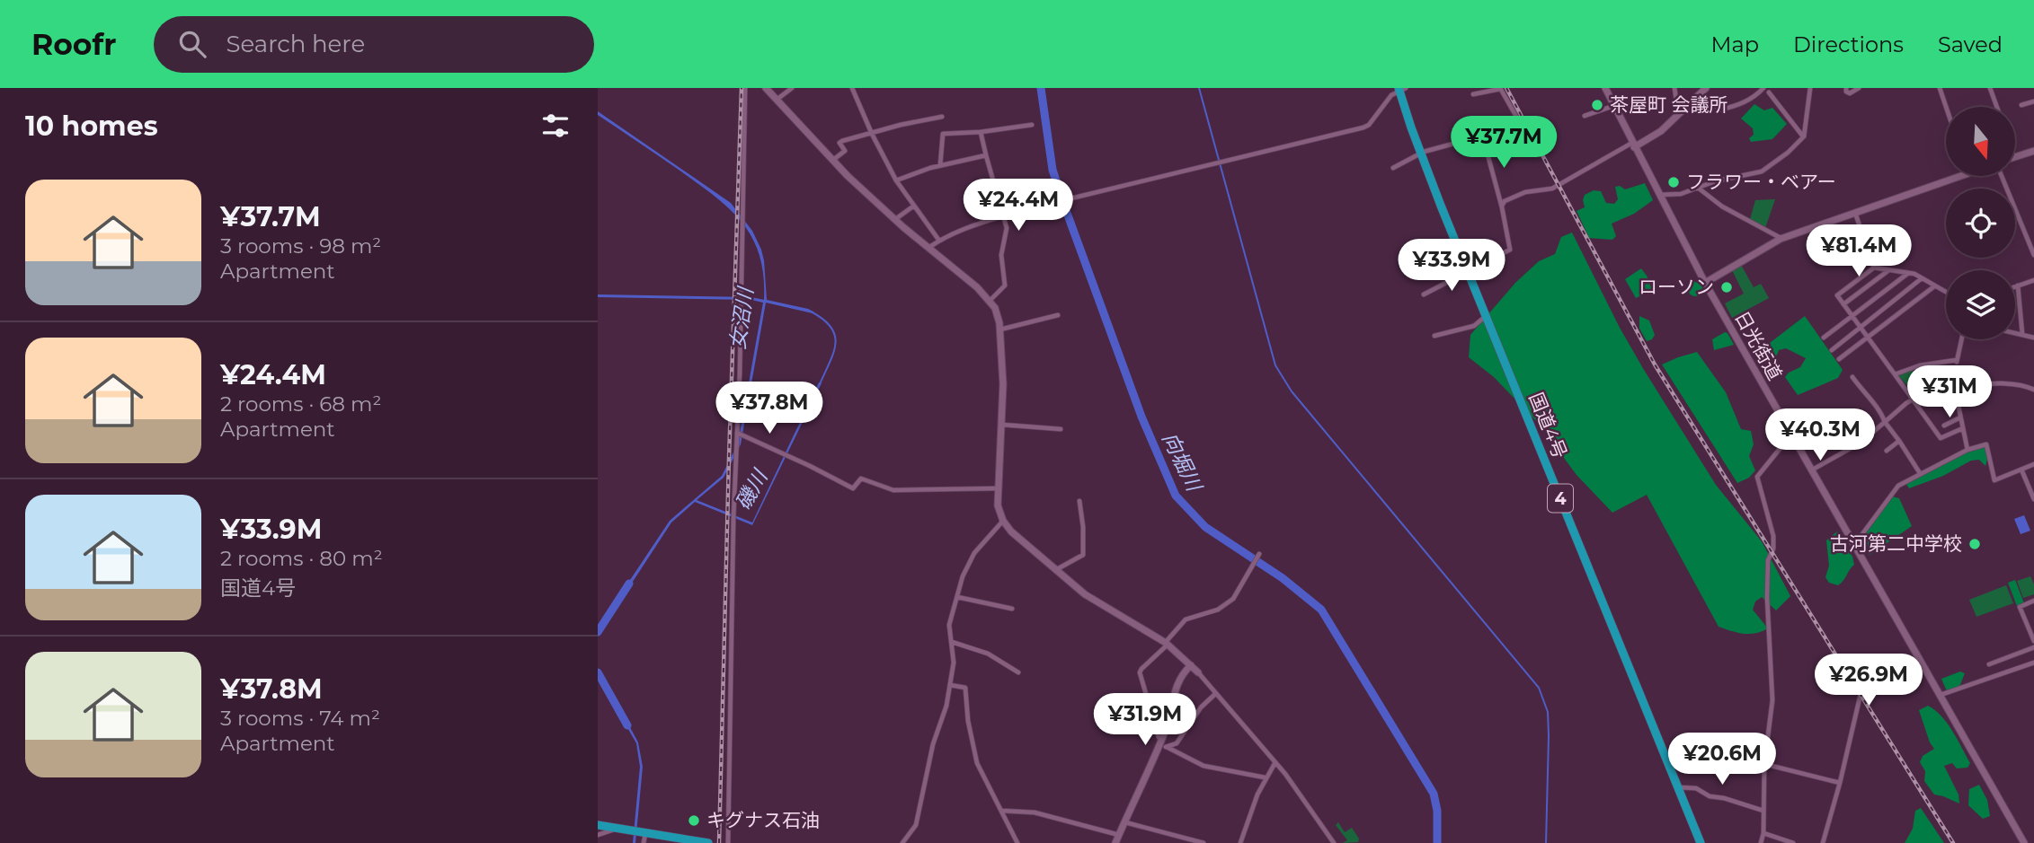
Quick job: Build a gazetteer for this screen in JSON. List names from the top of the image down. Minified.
{"streets":{"highway":["国道4号","4"],"street":["日光街道"]},"water":["女沼川","向堀川","磯川"],"places":["茶屋町 会議所","フラワー・ベアー","ローソン","古河第二中学校","キグナス石油"],"north":"bottom","page":{"header":"Roofr","search":"Search here","nav":["Map","Directions","Saved"],"heading":"10 homes","price":["¥37.7M","¥24.4M","¥81.4M","¥33.9M","¥31M","¥37.8M","¥40.3M","¥26.9M","¥31.9M","¥20.6M"],"list":[{"name":"¥37.7M","note":"3 rooms · 98 m² · Apartment"},{"name":"¥24.4M","note":"2 rooms · 68 m² · Apartment"},{"name":"¥33.9M","note":"2 rooms · 80 m² · 国道4号"},{"name":"¥37.8M","note":"3 rooms · 74 m² · Apartment"}]}}
